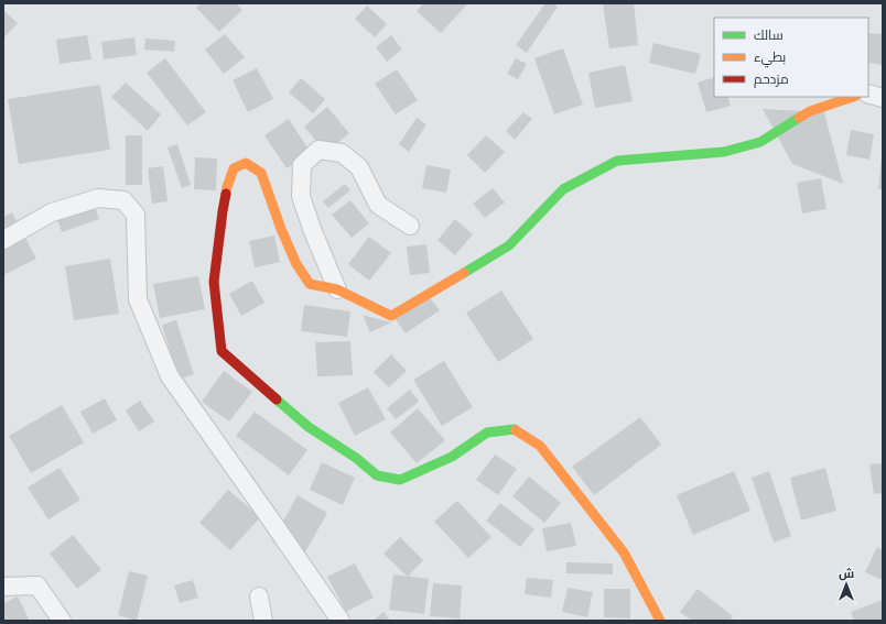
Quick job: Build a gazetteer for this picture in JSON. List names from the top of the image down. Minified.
{"legend":["سالك","بطيء","مزدحم"],"north":"top"}
